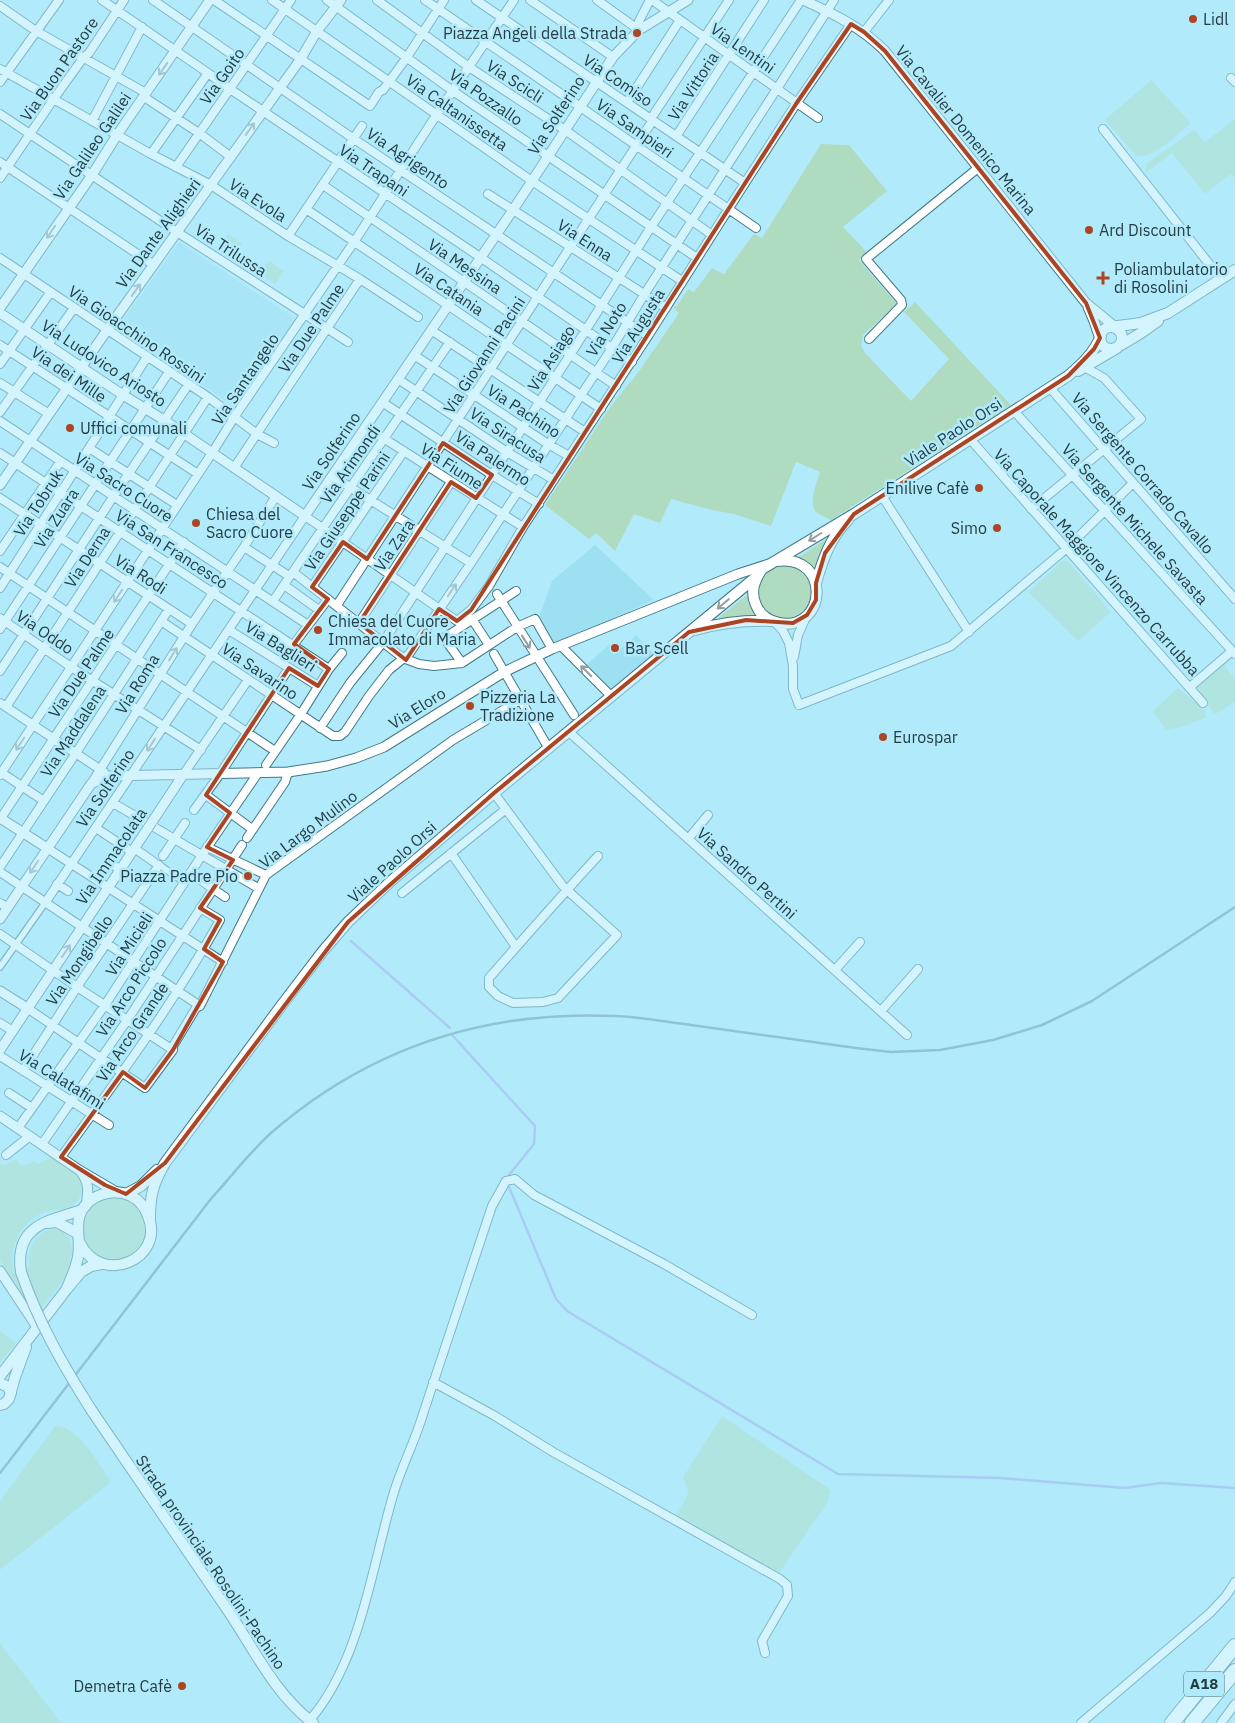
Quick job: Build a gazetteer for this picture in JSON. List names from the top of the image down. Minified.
{"streets":{"highway":["A18"],"main road":["Viale Paolo Orsi","Strada provinciale Rosolini-Pachino"],"street":["Via Lentini","Via Buon Pastore","Via Goito","Via Comiso","Via Scicli","Via Vittoria","Via Pozzallo","Via Caltanissetta","Via Solferino","Via Sampieri","Via Cavalier Domenico Marina","Via Galileo Galilei","Via Agrigento","Via Trapani","Via Evola","Via Dante Alighieri","Via Enna","Via Trilussa","Via Messina","Via Catania","Via Augusta","Via Due Palme","Via Noto","Via Gioacchino Rossini","Via Giovanni Pacini","Via Asiago","Via Ludovico Ariosto","Via dei Mille","Via Santangelo","Via Pachino","Via Siracusa","Via Palermo","Via Arimondi","Via Fiume","Via Sergente Corrado Cavallo","Via Sacro Cuore","Via Tobruk","Via Giuseppe Parini","Via Zuara","Via Sergente Michele Savasta","Via Zara","Via San Francesco","Via Derna","Via Caporale Maggiore Vincenzo Carrubba","Via Rodi","Via Oddo","Via Baglieri","Via Savarino","Via Roma","Via Eloro","Via Maddalena","Via Largo Mulino","Via Immacolata","Via Sandro Pertini","Via Micieli","Via Mongibello","Via Arco Piccolo","Via Arco Grande","Via Calatafimi"]},"crossings":[["Via Lentini","Via Vittoria"],["Via Lentini","Via Solferino"],["Via Lentini","Via Augusta"],["Via Lentini","Via Noto"],["Via Lentini","Via Giovanni Pacini"],["Via Lentini","Via Asiago"],["Via Buon Pastore","Via Trapani"],["Via Buon Pastore","Via Evola"],["Via Buon Pastore","Via Trilussa"],["Via Goito","Via Caltanissetta"],["Via Goito","Via Agrigento"],["Via Goito","Via Trapani"],["Via Goito","Via Evola"],["Via Comiso","Via Vittoria"],["Via Comiso","Via Solferino"],["Via Comiso","Via Augusta"],["Via Comiso","Via Noto"],["Via Comiso","Via Giovanni Pacini"],["Via Comiso","Via Asiago"],["Via Comiso","Via Santangelo"],["Via Scicli","Via Solferino"],["Via Scicli","Via Augusta"],["Via Scicli","Via Noto"],["Via Scicli","Via Giovanni Pacini"],["Via Scicli","Via Asiago"],["Via Scicli","Via Santangelo"],["Via Pozzallo","Via Solferino"],["Via Pozzallo","Via Dante Alighieri"],["Via Pozzallo","Via Augusta"],["Via Pozzallo","Via Noto"],["Via Pozzallo","Via Giovanni Pacini"],["Via Pozzallo","Via Asiago"],["Via Pozzallo","Via Santangelo"],["Via Caltanissetta","Via Solferino"],["Via Caltanissetta","Via Dante Alighieri"],["Via Caltanissetta","Via Augusta"],["Via Caltanissetta","Via Noto"],["Via Caltanissetta","Via Giovanni Pacini"],["Via Caltanissetta","Via Asiago"],["Via Caltanissetta","Via Santangelo"],["Via Solferino","Via Sampieri"],["Via Solferino","Via Agrigento"],["Via Solferino","Via Trapani"],["Via Solferino","Via Enna"],["Via Solferino","Via Messina"],["Via Solferino","Via Catania"],["Via Solferino","Via Ludovico Ariosto"],["Via Solferino","Via Pachino"],["Via Solferino","Via Siracusa"],["Via Solferino","Via Palermo"],["Via Solferino","Via Fiume"],["Via Solferino","Via Sacro Cuore"],["Via Solferino","Via San Francesco"],["Via Solferino","Via Oddo"],["Via Solferino","Via Baglieri"],["Via Solferino","Via Savarino"],["Via Solferino","Via Eloro"],["Via Sampieri","Via Augusta"],["Via Sampieri","Via Noto"],["Via Sampieri","Via Giovanni Pacini"],["Via Sampieri","Via Asiago"],["Via Sampieri","Via Santangelo"],["Via Cavalier Domenico Marina","Via Augusta"],["Via Cavalier Domenico Marina","Via Noto"],["Via Cavalier Domenico Marina","Via Asiago"],["Via Galileo Galilei","Via Agrigento"],["Via Galileo Galilei","Via Trapani"],["Via Galileo Galilei","Via Evola"],["Via Galileo Galilei","Via Trilussa"],["Via Galileo Galilei","Via Gioacchino Rossini"],["Via Agrigento","Via Dante Alighieri"],["Via Agrigento","Via Augusta"],["Via Agrigento","Via Noto"],["Via Agrigento","Via Giovanni Pacini"],["Via Agrigento","Via Asiago"],["Via Agrigento","Via Santangelo"],["Via Trapani","Via Dante Alighieri"],["Via Trapani","Via Augusta"],["Via Trapani","Via Noto"],["Via Trapani","Via Giovanni Pacini"],["Via Trapani","Via Asiago"],["Via Trapani","Via Santangelo"],["Via Evola","Via Dante Alighieri"],["Via Evola","Via Due Palme"],["Via Evola","Via Santangelo"],["Via Dante Alighieri","Via Trilussa"],["Via Dante Alighieri","Via Gioacchino Rossini"],["Via Dante Alighieri","Via Ludovico Ariosto"],["Via Dante Alighieri","Via dei Mille"],["Via Dante Alighieri","Via Sacro Cuore"],["Via Dante Alighieri","Via San Francesco"],["Via Enna","Via Augusta"],["Via Enna","Via Noto"],["Via Enna","Via Giovanni Pacini"],["Via Enna","Via Asiago"],["Via Trilussa","Via Due Palme"],["Via Trilussa","Via Santangelo"],["Via Messina","Via Augusta"],["Via Messina","Via Noto"],["Via Messina","Via Giovanni Pacini"],["Via Messina","Via Asiago"],["Via Messina","Via Santangelo"],["Via Catania","Via Augusta"],["Via Catania","Via Noto"],["Via Catania","Via Giovanni Pacini"],["Via Catania","Via Asiago"],["Via Catania","Via Santangelo"],["Via Augusta","Via Noto"],["Via Augusta","Via Ludovico Ariosto"],["Via Augusta","Via Pachino"],["Via Augusta","Via Siracusa"],["Via Augusta","Via Palermo"],["Via Augusta","Via Fiume"],["Via Due Palme","Via Gioacchino Rossini"],["Via Due Palme","Via Ludovico Ariosto"],["Via Due Palme","Via Sacro Cuore"],["Via Due Palme","Via San Francesco"],["Via Due Palme","Via Rodi"],["Via Due Palme","Via Oddo"],["Via Noto","Via Ludovico Ariosto"],["Via Noto","Via Pachino"],["Via Noto","Via Siracusa"],["Via Noto","Via Palermo"],["Via Noto","Via Fiume"],["Via Noto","Via Savarino"],["Via Gioacchino Rossini","Via Santangelo"],["Via Gioacchino Rossini","Via Tobruk"],["Via Gioacchino Rossini","Via Zuara"],["Via Gioacchino Rossini","Via Derna"],["Via Giovanni Pacini","Via Ludovico Ariosto"],["Via Giovanni Pacini","Via Pachino"],["Via Giovanni Pacini","Via Siracusa"],["Via Giovanni Pacini","Via Palermo"],["Via Giovanni Pacini","Via Fiume"],["Via Asiago","Via Ludovico Ariosto"],["Via Asiago","Via Pachino"],["Via Asiago","Via Siracusa"],["Via Asiago","Via Palermo"],["Via Asiago","Via Fiume"],["Via Asiago","Via Savarino"],["Via Ludovico Ariosto","Via Santangelo"],["Via Ludovico Ariosto","Via Arimondi"],["Via Ludovico Ariosto","Via Tobruk"],["Via Ludovico Ariosto","Via Giuseppe Parini"],["Via Ludovico Ariosto","Via Zuara"],["Via Ludovico Ariosto","Via Zara"],["Via Ludovico Ariosto","Via Derna"],["Via Ludovico Ariosto","Via Roma"],["Via dei Mille","Via Santangelo"],["Via dei Mille","Via Tobruk"],["Via dei Mille","Via Zuara"],["Via dei Mille","Via Derna"],["Via Santangelo","Via Sacro Cuore"],["Via Santangelo","Via San Francesco"],["Via Santangelo","Via Rodi"],["Via Santangelo","Via Oddo"],["Via Pachino","Via Arimondi"],["Viale Paolo Orsi","Via Sergente Corrado Cavallo"],["Viale Paolo Orsi","Via Sergente Michele Savasta"],["Viale Paolo Orsi","Via Caporale Maggiore Vincenzo Carrubba"],["Viale Paolo Orsi","Via Eloro"],["Viale Paolo Orsi","Via Sandro Pertini"],["Via Siracusa","Via Arimondi"],["Via Palermo","Via Arimondi"],["Via Arimondi","Via Fiume"],["Via Arimondi","Via Sacro Cuore"],["Via Fiume","Via Giuseppe Parini"],["Via Fiume","Via Zara"],["Via Sacro Cuore","Via Tobruk"],["Via Sacro Cuore","Via Zuara"],["Via Sacro Cuore","Via Derna"],["Via Sacro Cuore","Via Roma"],["Via Tobruk","Via San Francesco"],["Via Tobruk","Via Rodi"],["Via Zuara","Via San Francesco"],["Via Zuara","Via Rodi"],["Via Zuara","Via Oddo"],["Via San Francesco","Via Derna"],["Via San Francesco","Via Roma"],["Via Derna","Via Rodi"],["Via Derna","Via Oddo"],["Via Rodi","Via Roma"],["Via Rodi","Via Maddalena"],["Via Oddo","Via Roma"],["Via Oddo","Via Maddalena"],["Via Oddo","Via Immacolata"],["Via Savarino","Via Roma"],["Via Savarino","Via Maddalena"],["Via Savarino","Via Immacolata"],["Via Roma","Via Eloro"],["Via Eloro","Via Immacolata"],["Via Eloro","Via Sandro Pertini"],["Via Eloro","Via Micieli"],["Via Eloro","Via Arco Piccolo"],["Via Largo Mulino","Via Arco Grande"],["Via Micieli","Via Calatafimi"],["Via Mongibello","Via Calatafimi"],["Via Arco Piccolo","Via Arco Grande"],["Via Arco Piccolo","Via Calatafimi"],["Via Arco Grande","Via Calatafimi"]],"places":{"other":["Lidl","Piazza Angeli della Strada","Ard Discount","Uffici comunali","Enilive Cafè","Chiesa del Sacro Cuore","Simo","Chiesa del Cuore Immacolato di Maria","Bar Scell","Pizzeria La Tradizione","Eurospar","Piazza Padre Pio","Demetra Cafè"],"health":["Poliambulatorio di Rosolini"]}}
